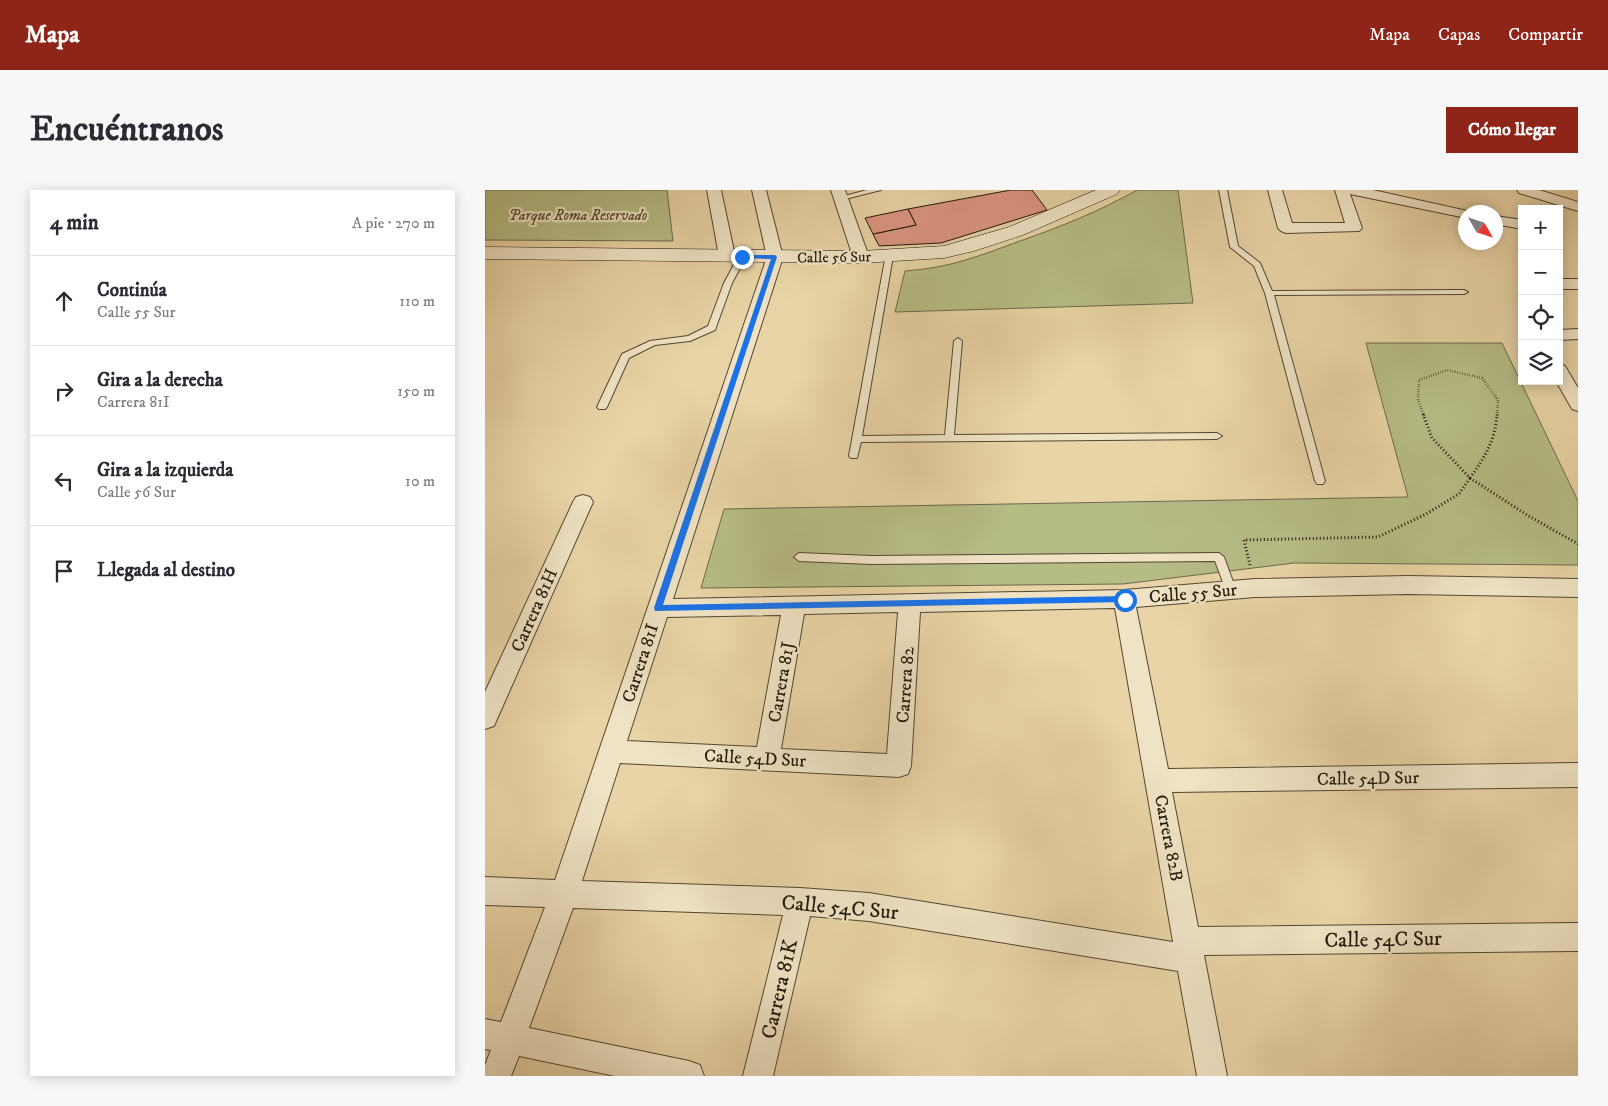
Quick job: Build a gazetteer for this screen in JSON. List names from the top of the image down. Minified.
{"streets":{"street":["Calle 56 Sur","Calle 55 Sur","Carrera 81H","Carrera 81I","Carrera 81J","Carrera 82","Calle 54D Sur","Carrera 82B","Calle 54C Sur","Carrera 81K"]},"crossings":[["Calle 56 Sur","Carrera 81I"],["Calle 55 Sur","Carrera 81I"],["Calle 55 Sur","Carrera 81J"],["Calle 55 Sur","Carrera 82"],["Calle 55 Sur","Carrera 82B"],["Carrera 81I","Calle 54D Sur"],["Carrera 81I","Calle 54C Sur"],["Carrera 81J","Calle 54D Sur"],["Carrera 82","Calle 54D Sur"],["Calle 54D Sur","Carrera 82B"],["Carrera 82B","Calle 54C Sur"],["Calle 54C Sur","Carrera 81K"]],"parks":["Parque Roma Reservado"],"north":"bottom right","page":{"header":"Mapa","nav":["Mapa","Capas","Compartir"],"buttons":"Cómo llegar","title":"Encuéntranos","heading":["4 min","A pie · 270 m"],"map_buttons":["+","−"],"list":[["Continúa","Calle 55 Sur","110 m"],["Gira a la derecha","Carrera 81I","150 m"],["Gira a la izquierda","Calle 56 Sur","10 m"],"Llegada al destino"]}}
